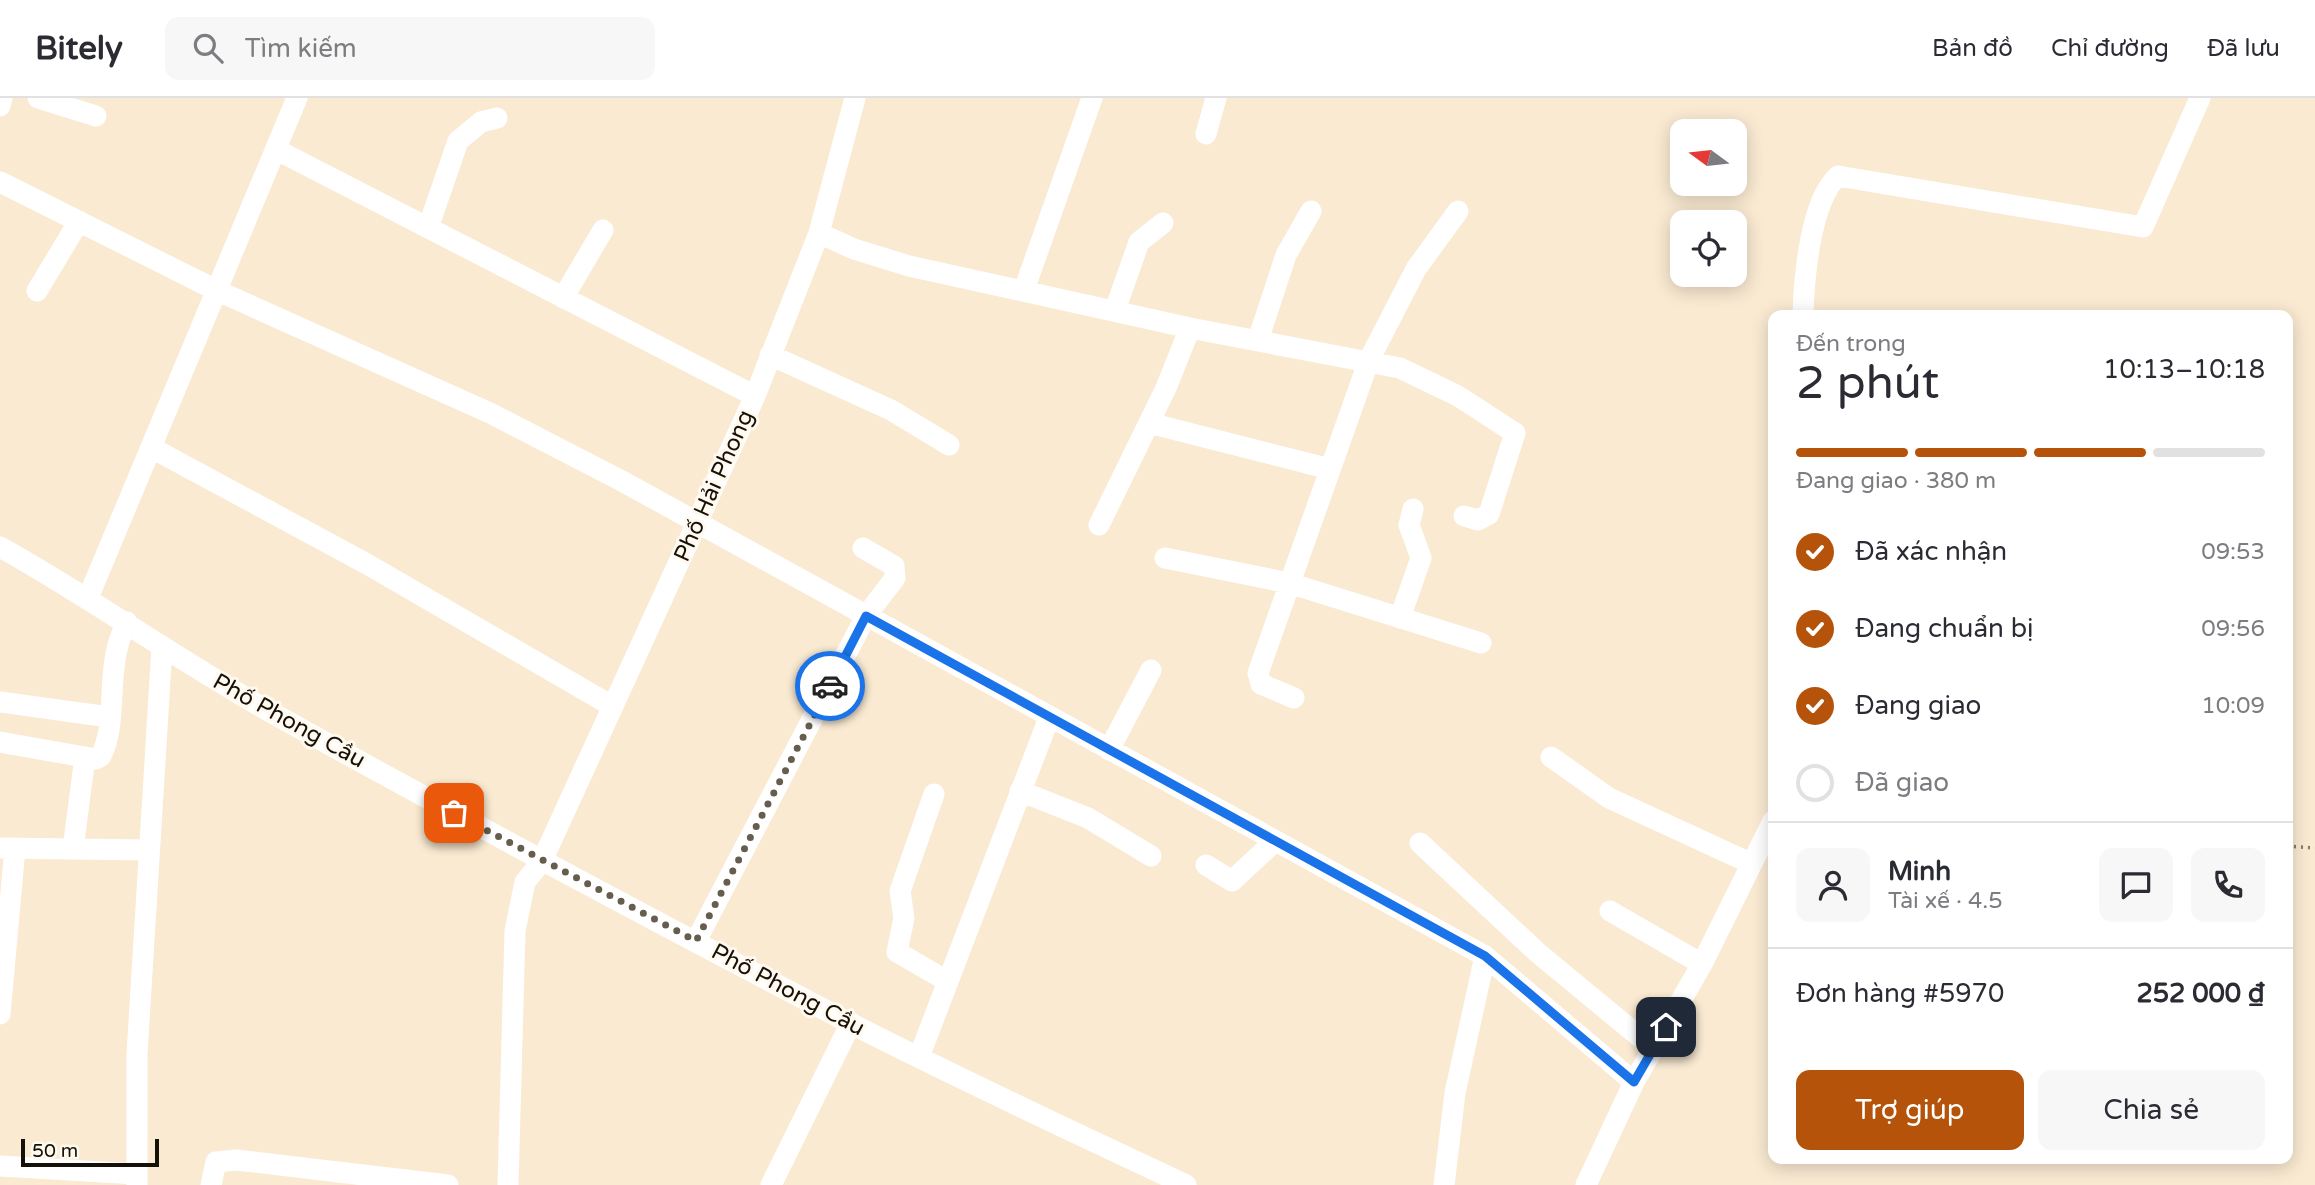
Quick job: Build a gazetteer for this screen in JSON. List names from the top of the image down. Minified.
{"streets":{"street":["Phố Hải Phong","Phố Phong Cầu"]},"crossings":[["Phố Hải Phong","Phố Phong Cầu"]],"scale_bar":"50 m","north":"left","page":{"header":"Bitely","search":"Tìm kiếm","nav":["Bản đồ","Chỉ đường","Đã lưu"],"heading":["2 phút","Đến trong","10:13–10:18"],"panel":["Minh","Tài xế · 4.5","Đơn hàng #5970","252 000 ₫"],"bar":"Đang giao · 380 m","list":[["Đã xác nhận","09:53"],["Đang chuẩn bị","09:56"],["Đang giao","10:09"],"Đã giao"],"buttons":["Trợ giúp","Chia sẻ"],"scale":"50 m"}}
